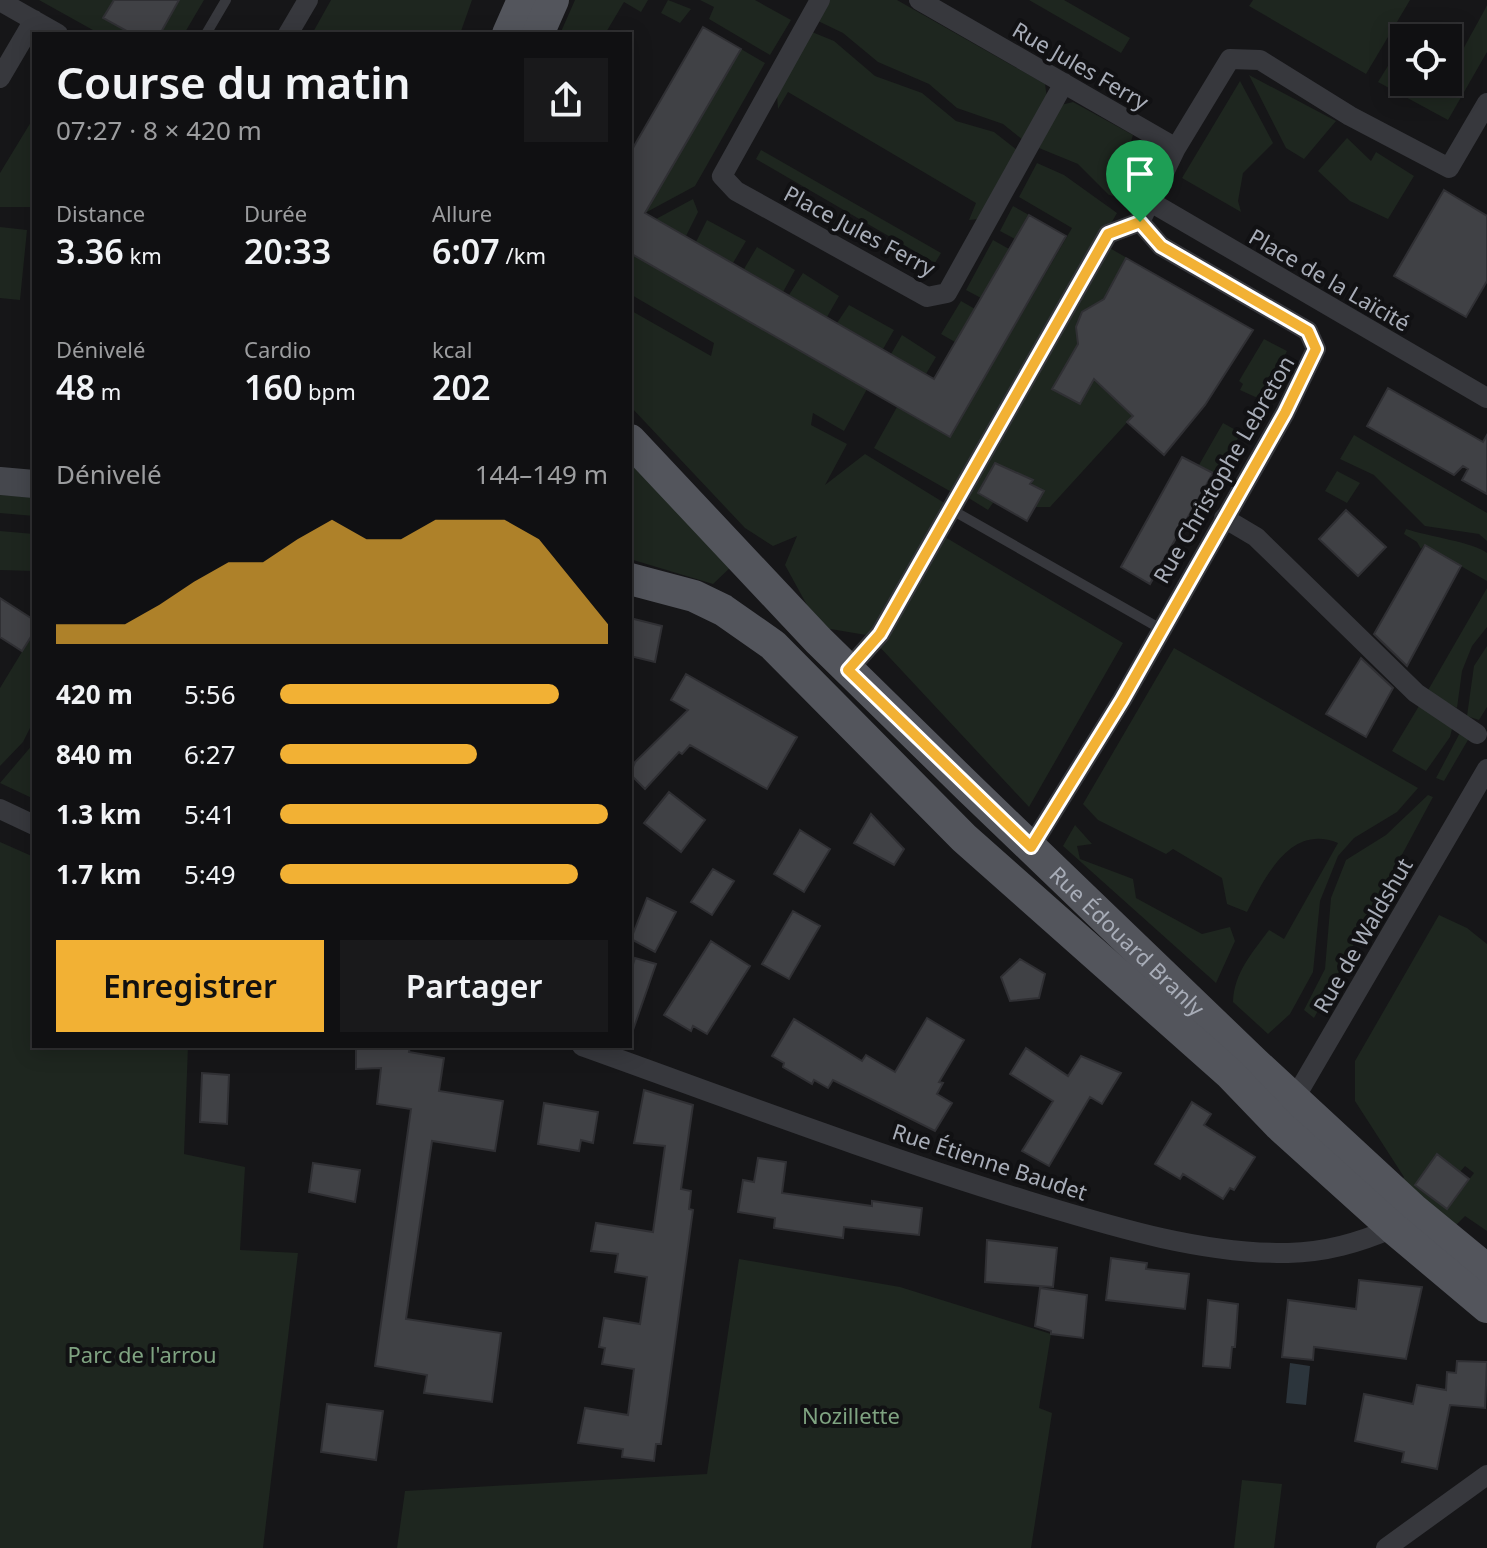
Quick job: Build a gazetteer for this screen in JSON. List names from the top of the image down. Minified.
{"streets":{"main road":["Rue Édouard Branly"],"street":["Rue Jules Ferry","Place Jules Ferry","Place de la Laïcité","Rue Christophe Lebreton","Rue de Waldshut","Rue Étienne Baudet"]},"crossings":[["Rue Jules Ferry","Place Jules Ferry"],["Rue Christophe Lebreton","Rue Édouard Branly"],["Rue de Waldshut","Rue Édouard Branly"],["Rue Édouard Branly","Rue Étienne Baudet"]],"parks":["Parc de l'arrou","Nozillette"],"page":{"heading":["Course du matin","07:27 · 8 × 420 m"],"stats":[["Distance","3.36 km"],["Durée","20:33"],["Allure","6:07 /km"],["Dénivelé","48 m"],["Cardio","160 bpm"],["kcal","202"]],"chart":["Dénivelé","144–149 m"],"list":[{"name":"420 m","note":"5:56"},{"name":"840 m","note":"6:27"},{"name":"1.3 km","note":"5:41"},{"name":"1.7 km","note":"5:49"}],"buttons":["Enregistrer","Partager"]}}
